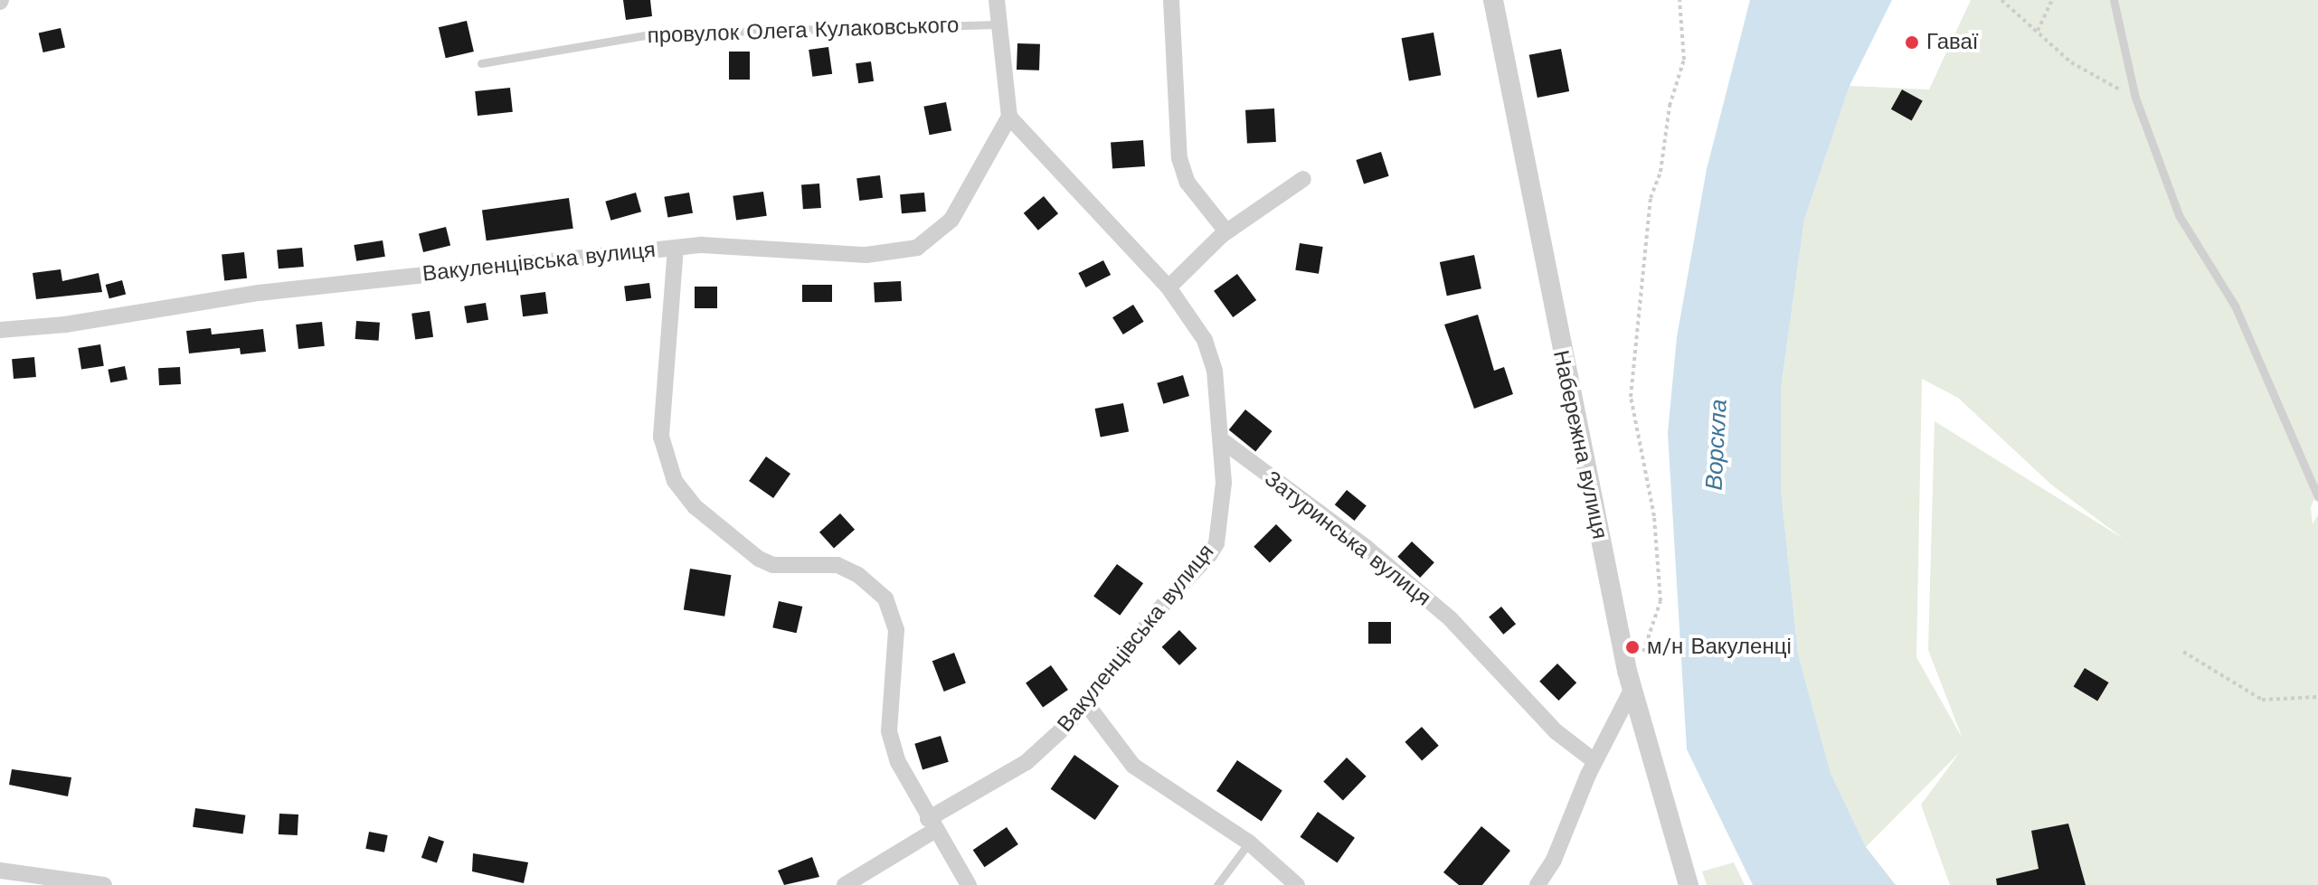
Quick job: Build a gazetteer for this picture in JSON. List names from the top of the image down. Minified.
{"streets":{"street":["Вакуленцівська вулиця","Набережна вулиця","Затуринська вулиця"],"lane":["провулок Олега Кулаковського"]},"crossings":[["Вакуленцівська вулиця","Затуринська вулиця"]],"water":["Ворскла"],"places":["Гаваї","м/н Вакуленці"]}
